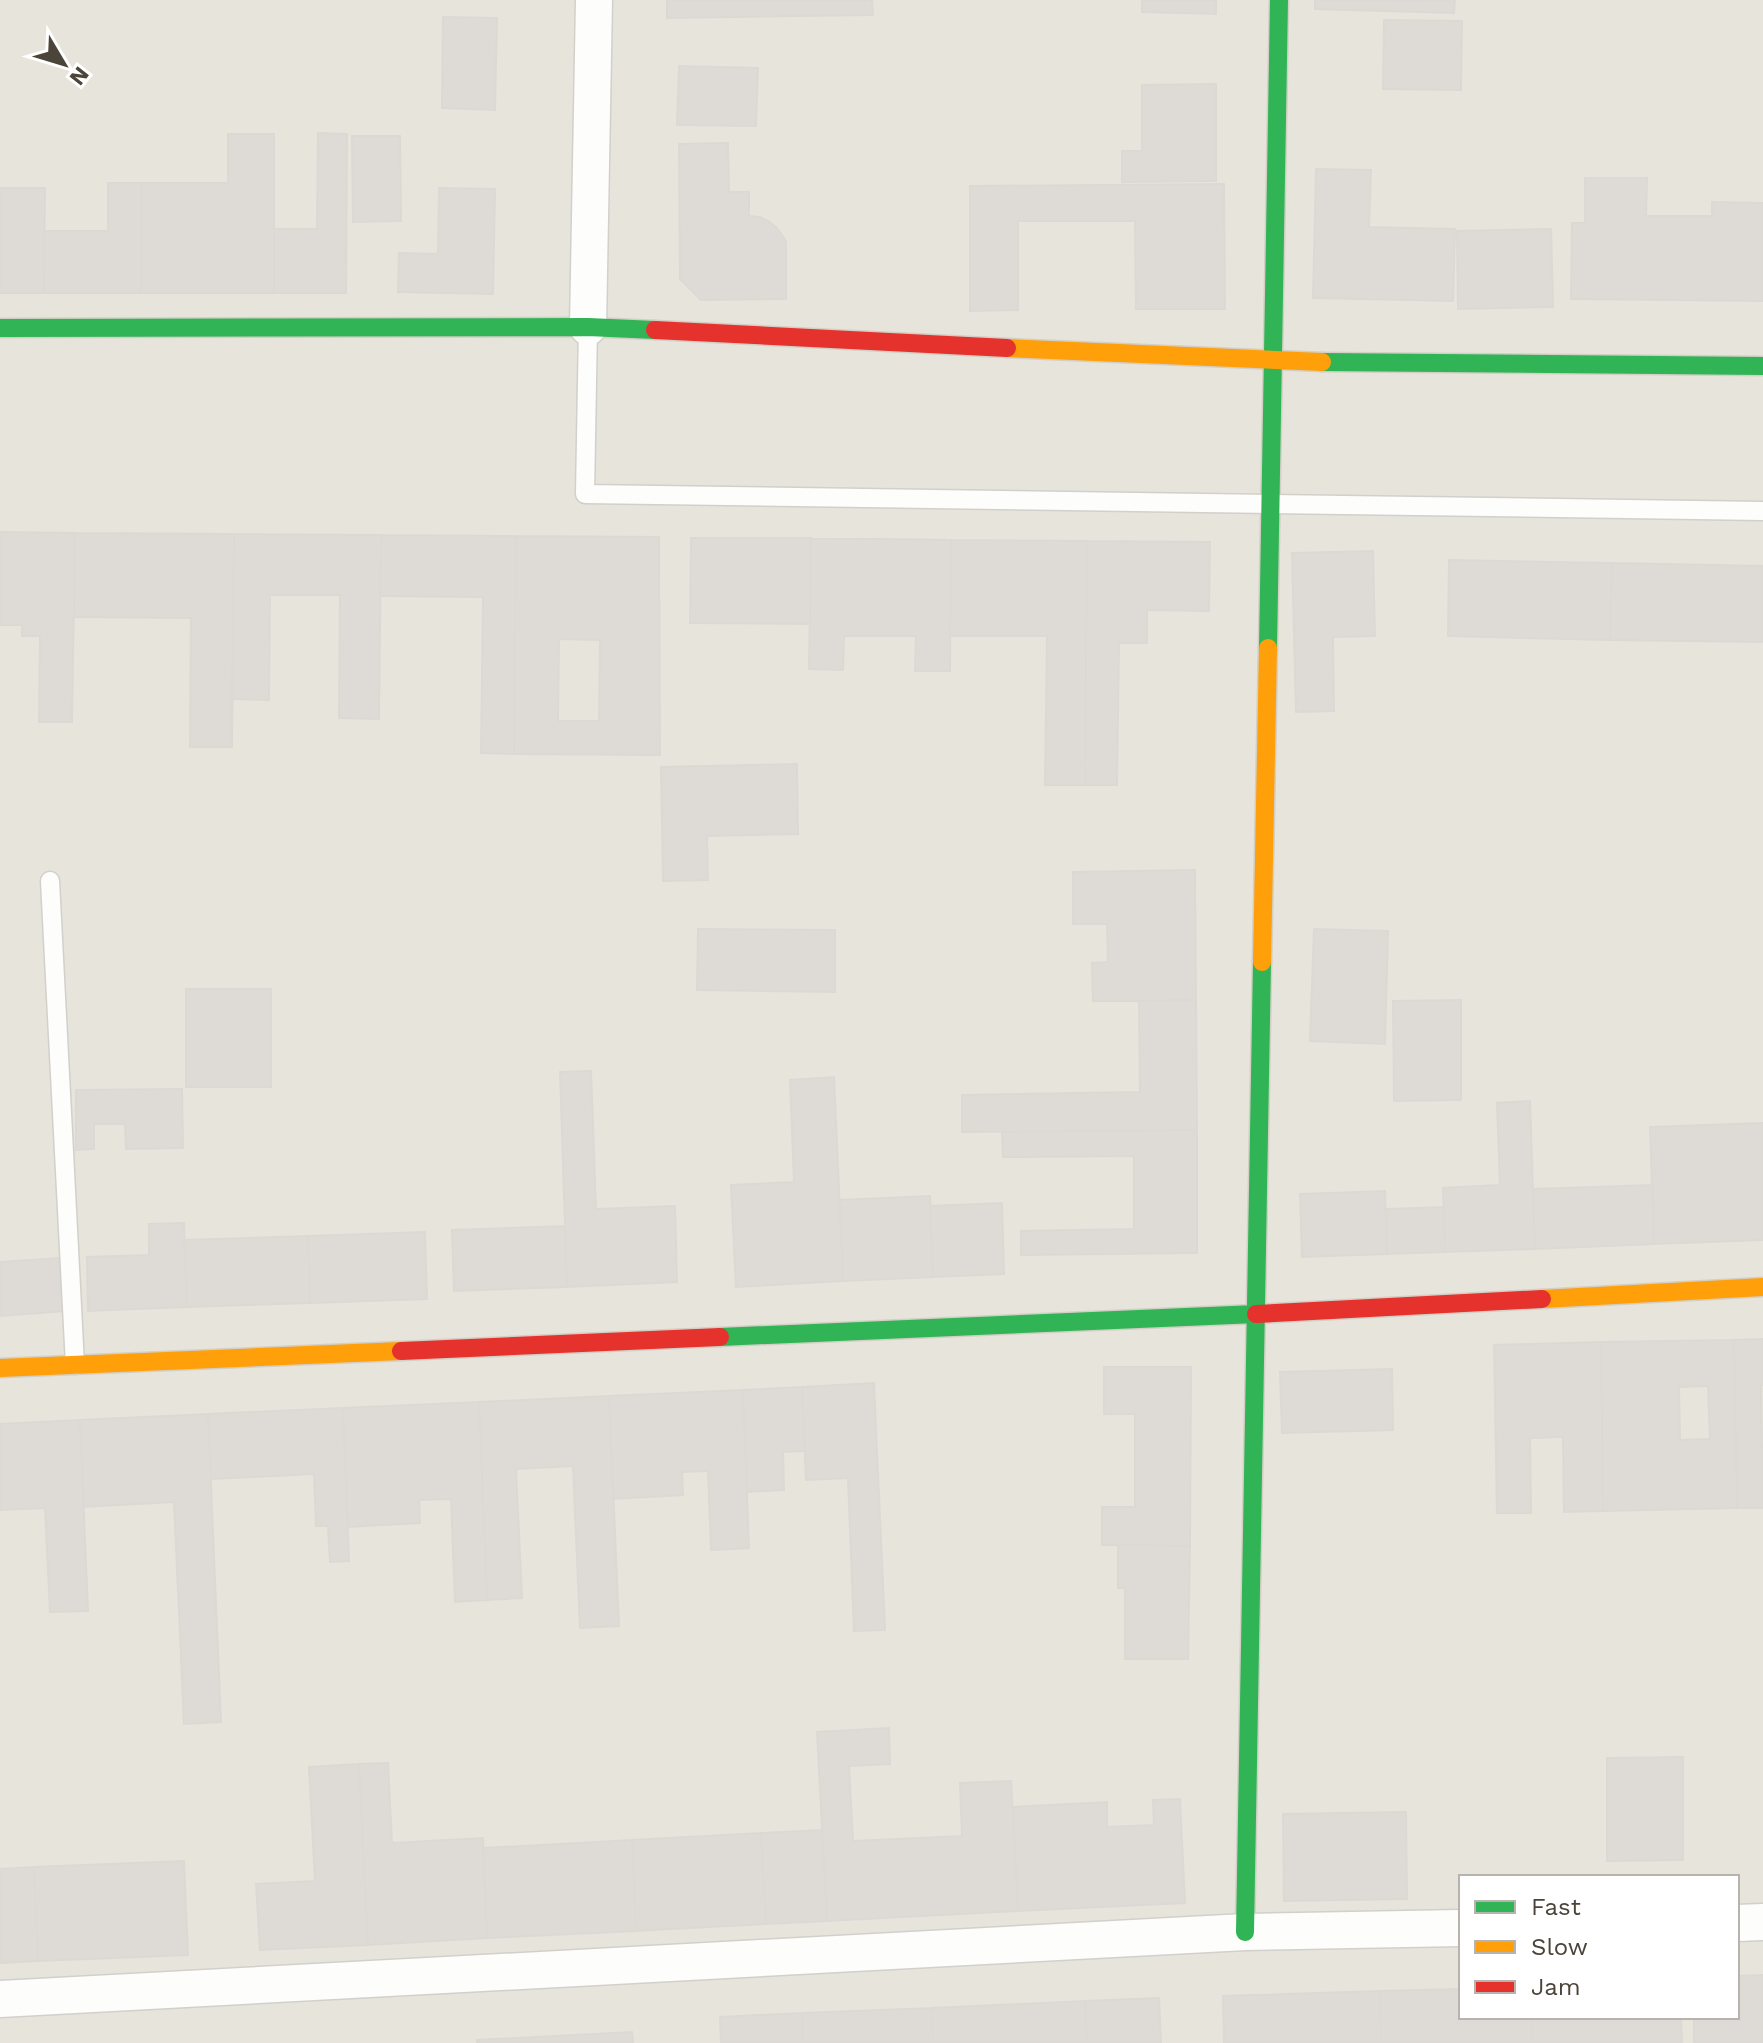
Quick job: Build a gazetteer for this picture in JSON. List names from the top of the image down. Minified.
{"legend":["Fast","Slow","Jam"],"north":"bottom right"}
